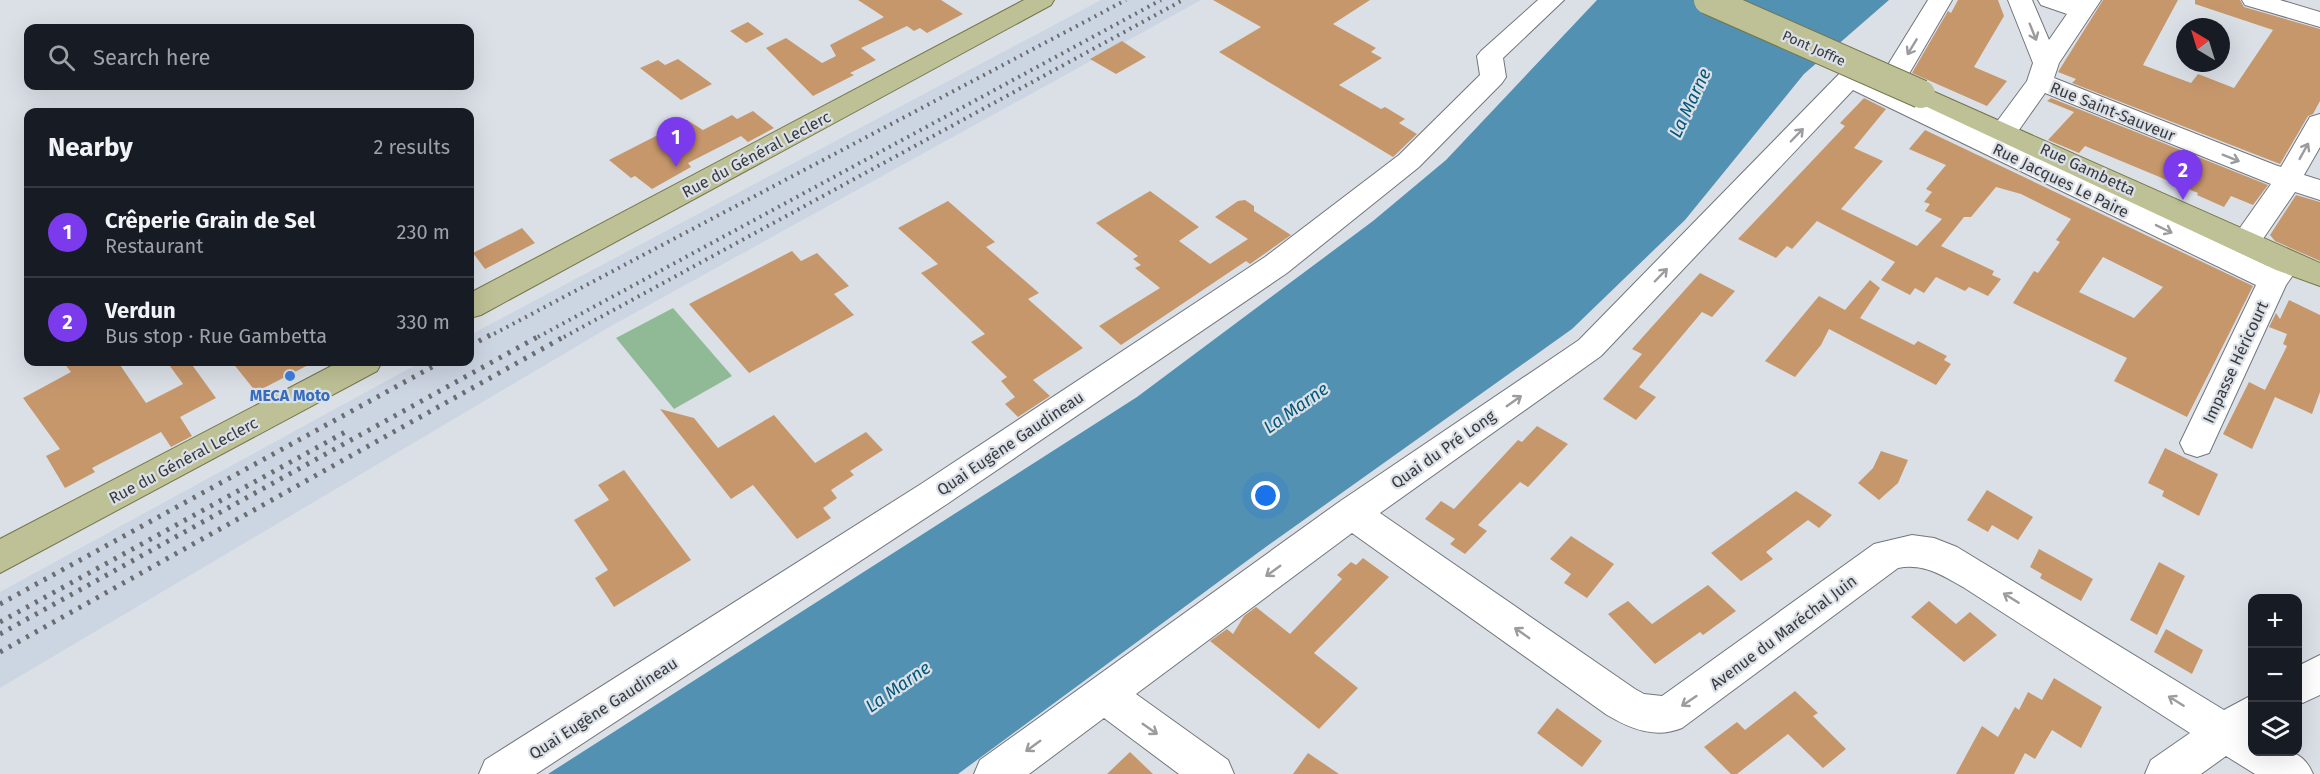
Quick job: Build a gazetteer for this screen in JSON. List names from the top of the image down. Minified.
{"streets":{"main road":["Pont Joffre","Rue du Général Leclerc","Rue Gambetta"],"street":["Rue Saint-Sauveur","Rue Jacques Le Paire","Impasse Héricourt","Quai Eugène Gaudineau","Quai du Pré Long","Avenue du Maréchal Juin"]},"crossings":[["Pont Joffre","Rue Gambetta"],["Rue Gambetta","Rue Jacques Le Paire"],["Rue Gambetta","Impasse Héricourt"],["Rue Jacques Le Paire","Impasse Héricourt"],["Rue Jacques Le Paire","Quai du Pré Long"],["Quai du Pré Long","Avenue du Maréchal Juin"]],"one_way":["Rue Jacques Le Paire","Avenue du Maréchal Juin"],"water":["La Marne"],"places":["MECA Moto"],"north":"top left","page":{"search":"Search here","heading":["Nearby","2 results"],"pins":["1","2"],"list":[{"mark":"1","name":"Crêperie Grain de Sel","note":"Restaurant","value":"230 m"},{"mark":"2","name":"Verdun","note":"Bus stop · Rue Gambetta","value":"330 m"}],"map_buttons":["+","−"]}}
